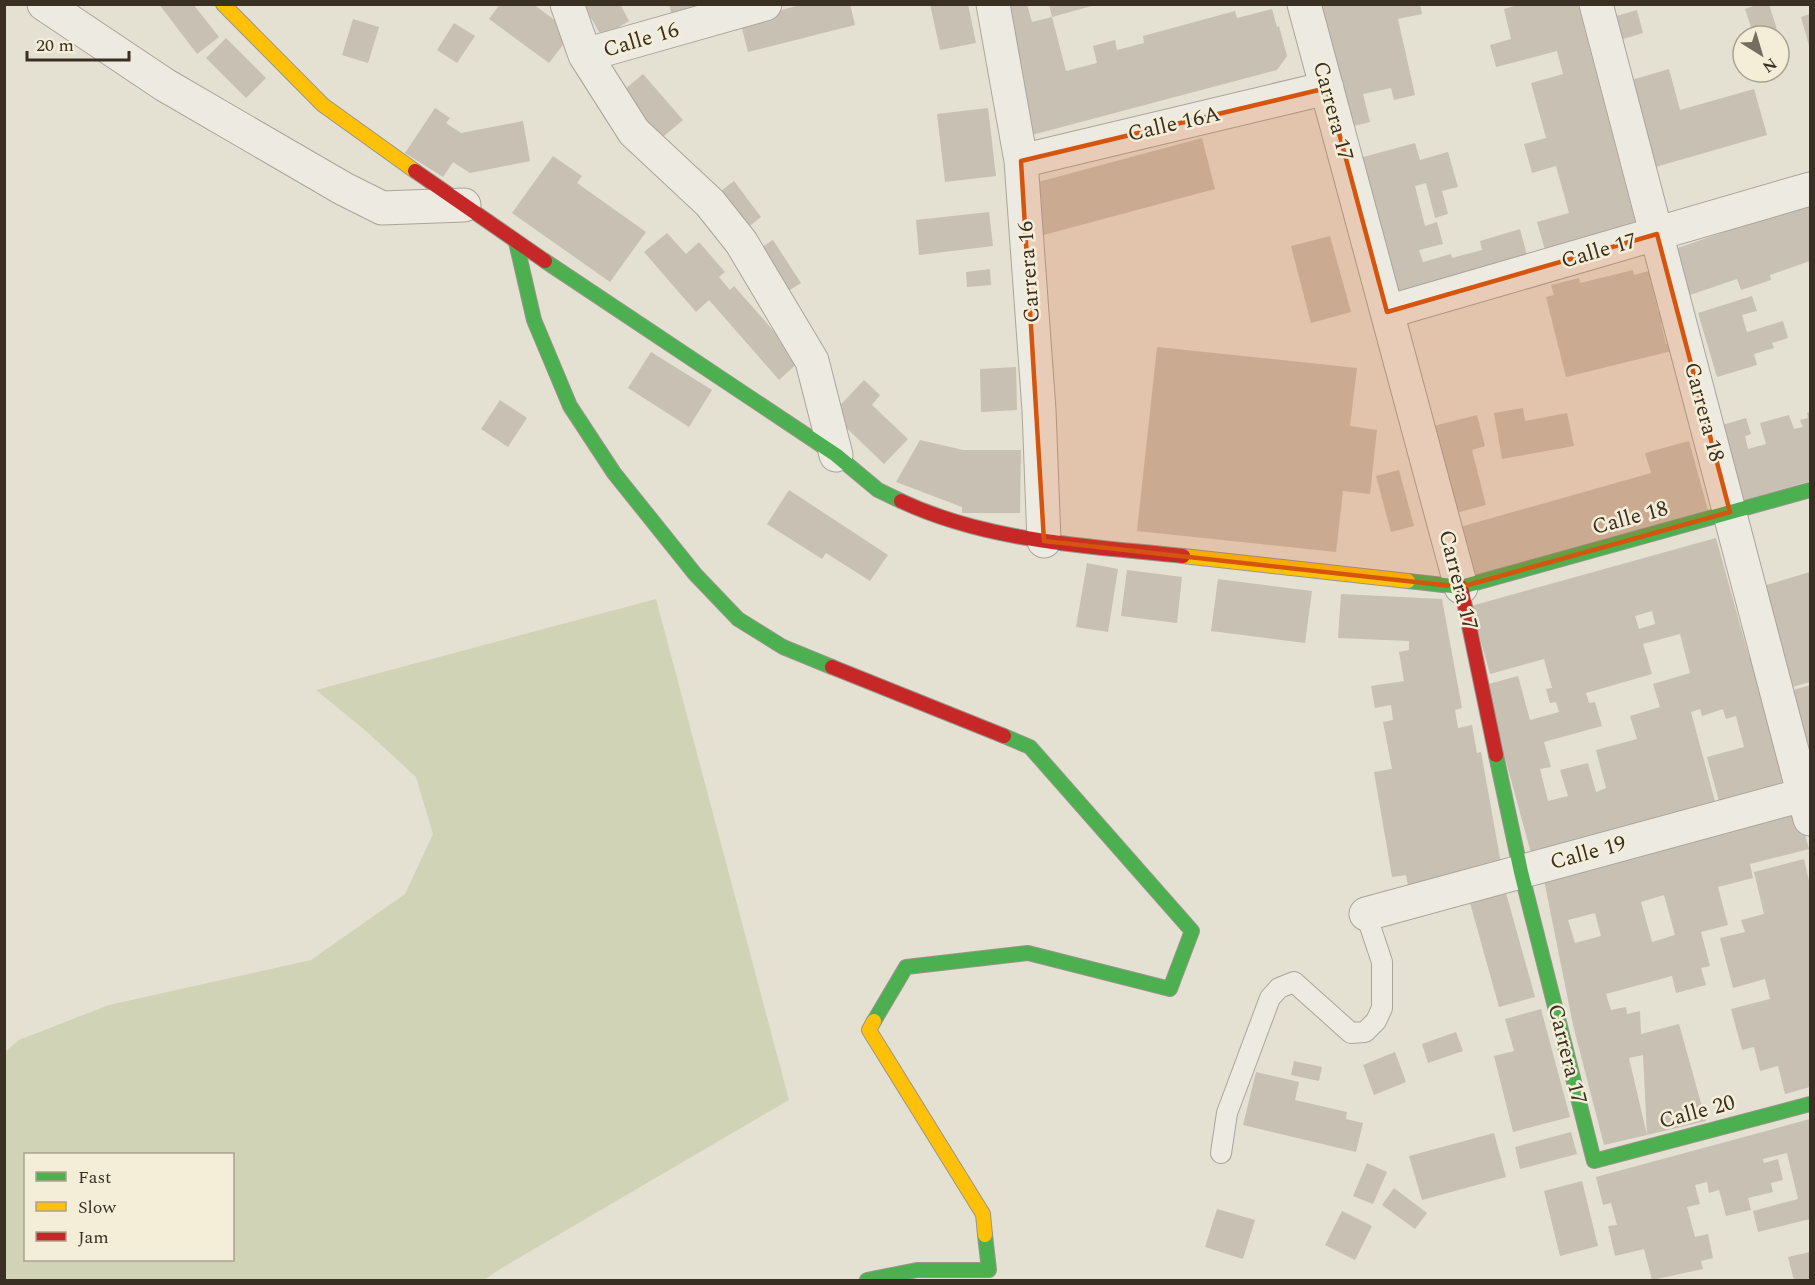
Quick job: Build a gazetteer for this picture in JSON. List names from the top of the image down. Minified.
{"streets":{"main road":["Carrera 17","Calle 18","Calle 20"],"street":["Calle 16","Calle 16A","Calle 17","Carrera 16","Carrera 18","Calle 19"]},"crossings":[["Carrera 17","Calle 16A"],["Carrera 17","Calle 17"],["Carrera 17","Calle 18"],["Carrera 17","Calle 19"],["Carrera 17","Calle 20"],["Calle 16A","Carrera 16"],["Calle 17","Carrera 18"],["Carrera 18","Calle 18"],["Carrera 18","Calle 19"]],"legend":["Fast","Slow","Jam"],"scale_bar":"20 m","north":"bottom right"}
